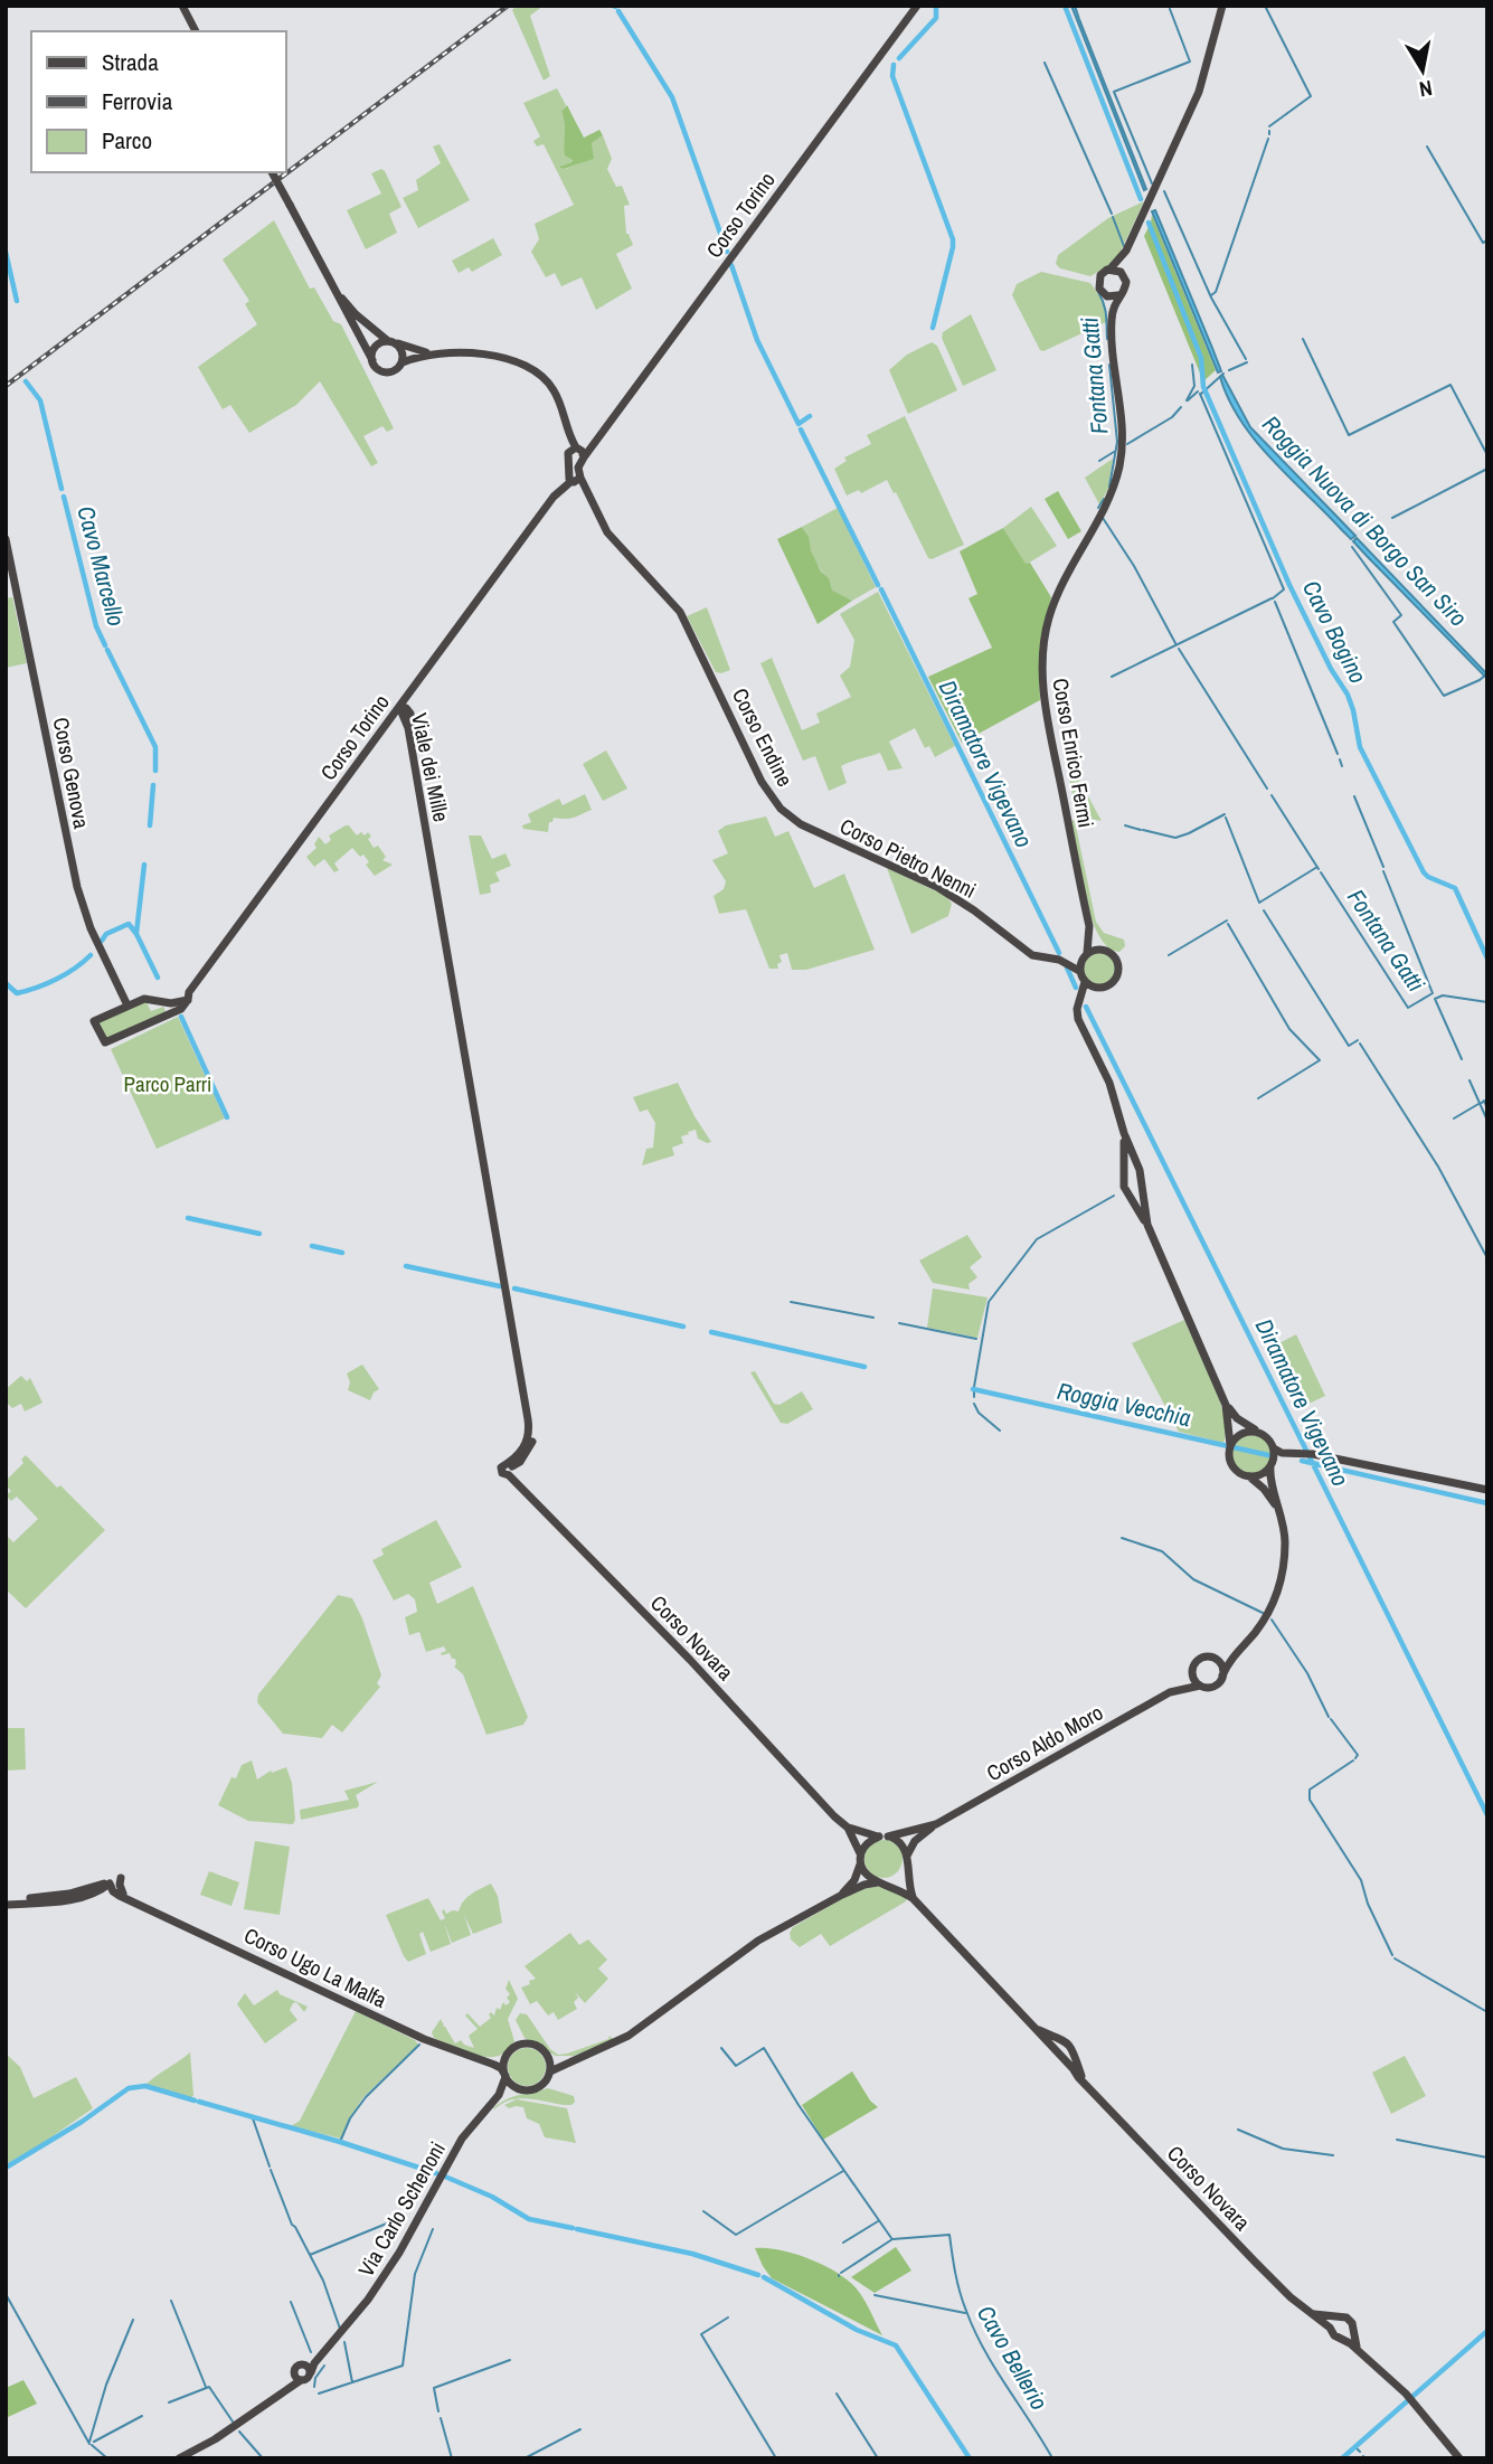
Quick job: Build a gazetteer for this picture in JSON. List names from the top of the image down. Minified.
{"streets":{"main road":["Corso Torino","Corso Endine","Corso Enrico Fermi","Viale dei Mille","Corso Genova","Corso Pietro Nenni","Corso Novara","Corso Aldo Moro","Corso Ugo La Malfa","Via Carlo Schenoni"]},"crossings":[["Corso Torino","Corso Endine"],["Corso Torino","Viale dei Mille"],["Corso Endine","Corso Pietro Nenni"],["Corso Enrico Fermi","Corso Pietro Nenni"],["Viale dei Mille","Corso Novara"],["Corso Novara","Corso Aldo Moro"]],"water":["Fontana Gatti","Roggia Nuova di Borgo San Siro","Cavo Marcello","Cavo Bogino","Diramatore Vigevano","Roggia Vecchia","Cavo Bellerio"],"parks":["Parco Parri"],"legend":["Strada","Ferrovia","Parco"],"north":"bottom"}
